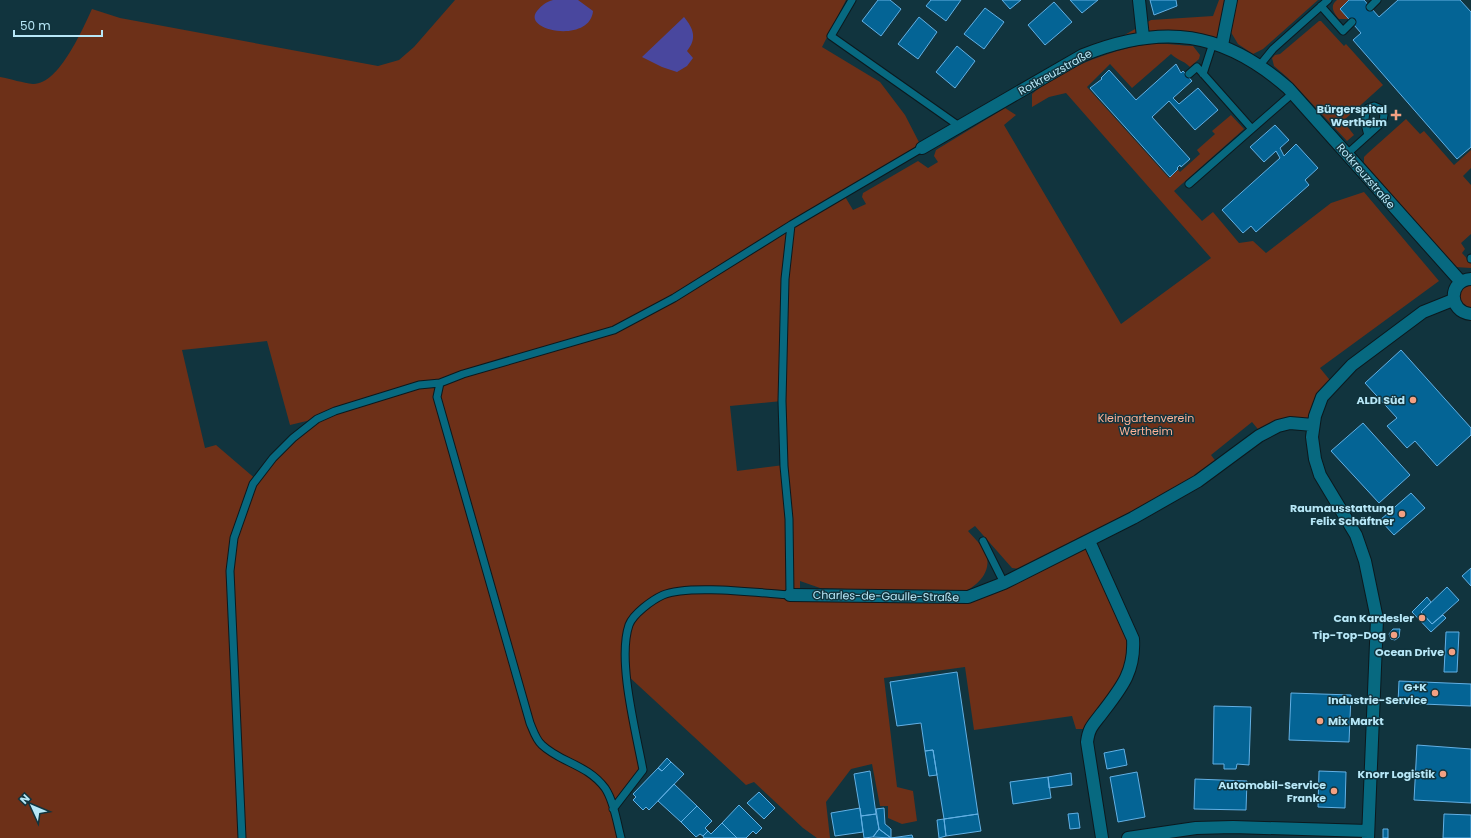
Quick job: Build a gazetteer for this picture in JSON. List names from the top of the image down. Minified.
{"streets":{"street":["Rotkreuzstraße","Charles-de-Gaulle-Straße"]},"parks":["Kleingartenverein Wertheim"],"places":{"health":["Bürgerspital Wertheim"],"other":["ALDI Süd","Raumausstattung Felix Schäftner","Can Kardesler","Tip-Top-Dog","Ocean Drive","G+K Industrie-Service","Mix Markt","Knorr Logistik","Automobil-Service Franke"]},"scale_bar":"50 m","north":"top left"}
